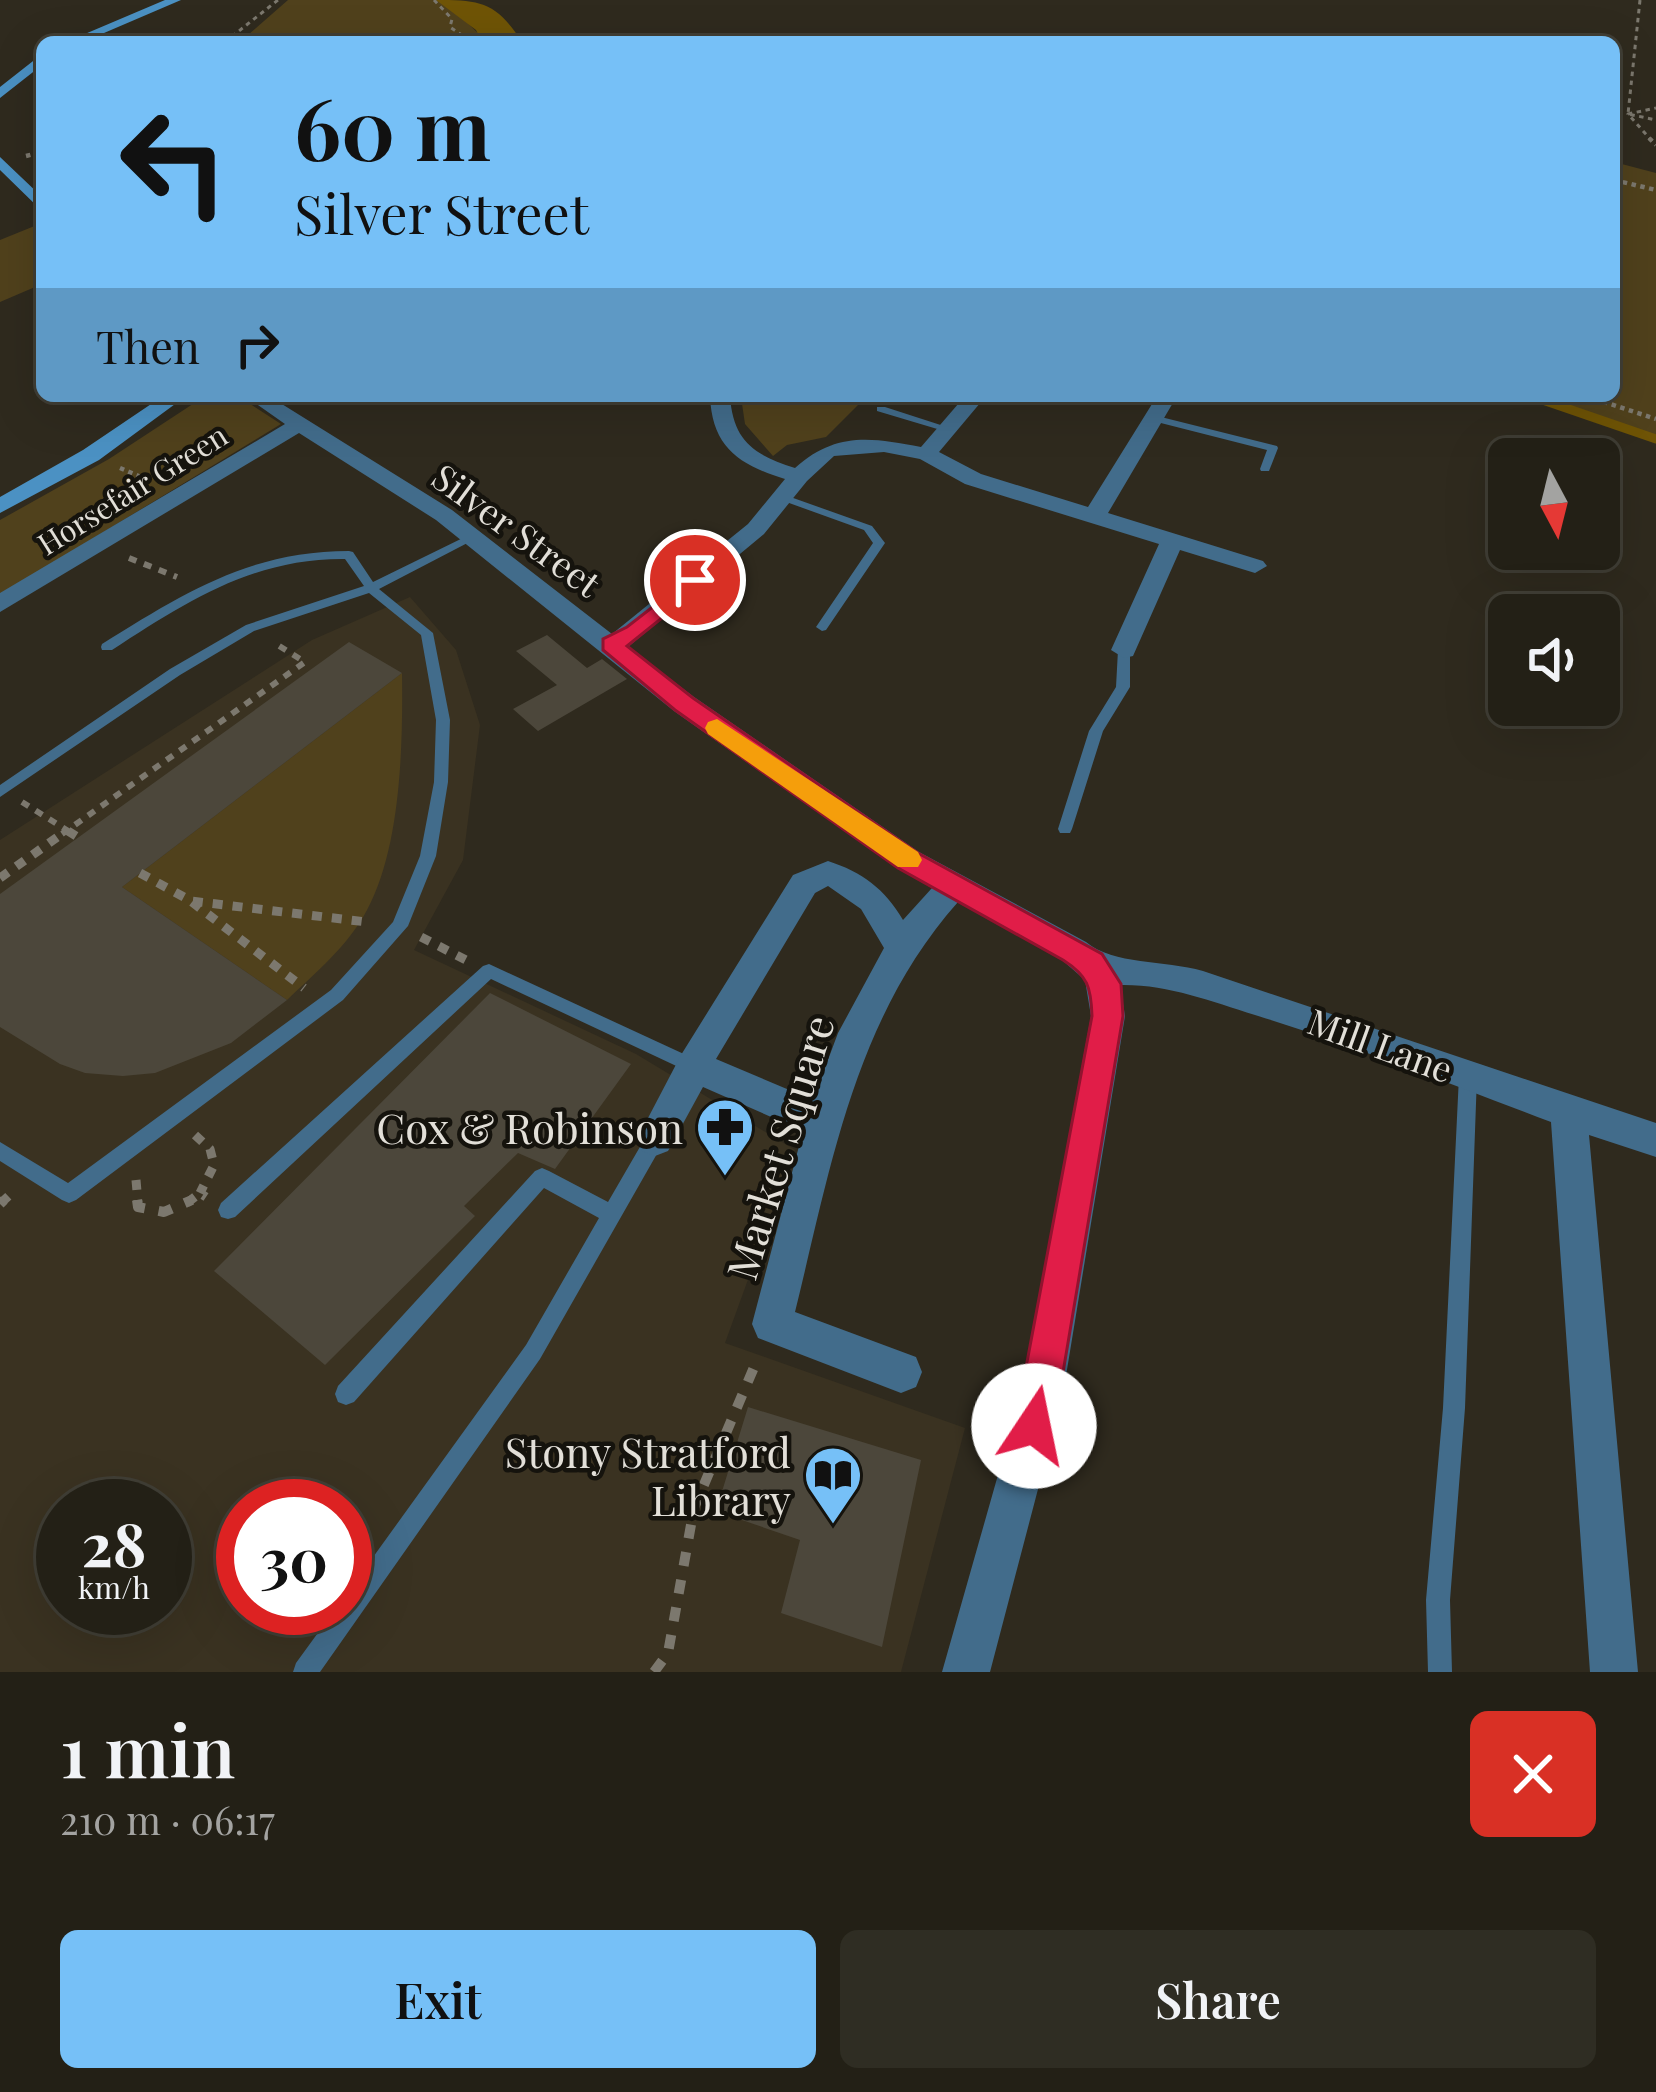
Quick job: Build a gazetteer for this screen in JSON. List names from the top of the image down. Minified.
{"streets":{"street":["Horsefair Green","Silver Street","Mill Lane","Market Square"]},"crossings":[["Horsefair Green","Silver Street"],["Silver Street","Mill Lane"],["Silver Street","Market Square"]],"places":{"pharmacy":["Cox & Robinson"],"library":["Stony Stratford Library"]},"north":"bottom","page":{"turn":["60 m","Silver Street"],"then":"Then","speed":"28 km/h","limit":"30","heading":["1 min","210 m · 06:17"],"buttons":["Exit","Share"]}}
